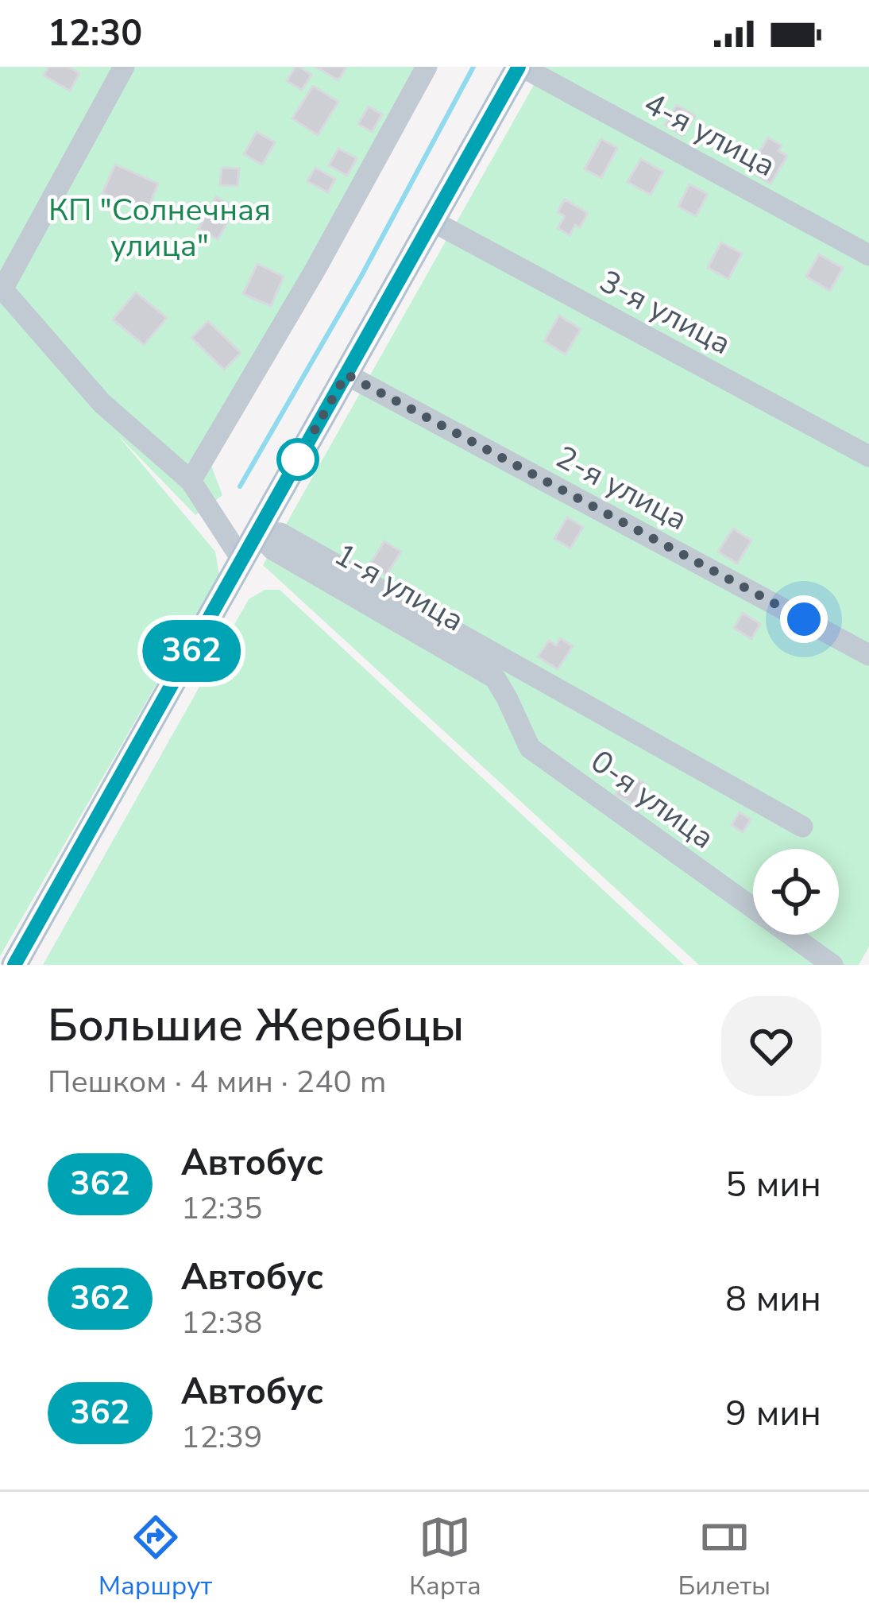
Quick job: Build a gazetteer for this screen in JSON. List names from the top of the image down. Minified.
{"streets":{"street":["4-я улица","3-я улица","2-я улица","1-я улица","0-я улица"]},"crossings":[["1-я улица","0-я улица"]],"parks":["КП \"Солнечная улица\""],"lines":["bus line 362"],"page":{"status":"12:30","on_map":"362","heading":["Большие Жеребцы","Пешком · 4 мин · 240 m"],"list":[{"mark":"362","name":"Автобус","note":"12:35","value":"5 мин"},{"mark":"362","name":"Автобус","note":"12:38","value":"8 мин"},{"mark":"362","name":"Автобус","note":"12:39","value":"9 мин"}],"tabs":["Маршрут","Карта","Билеты"]}}
